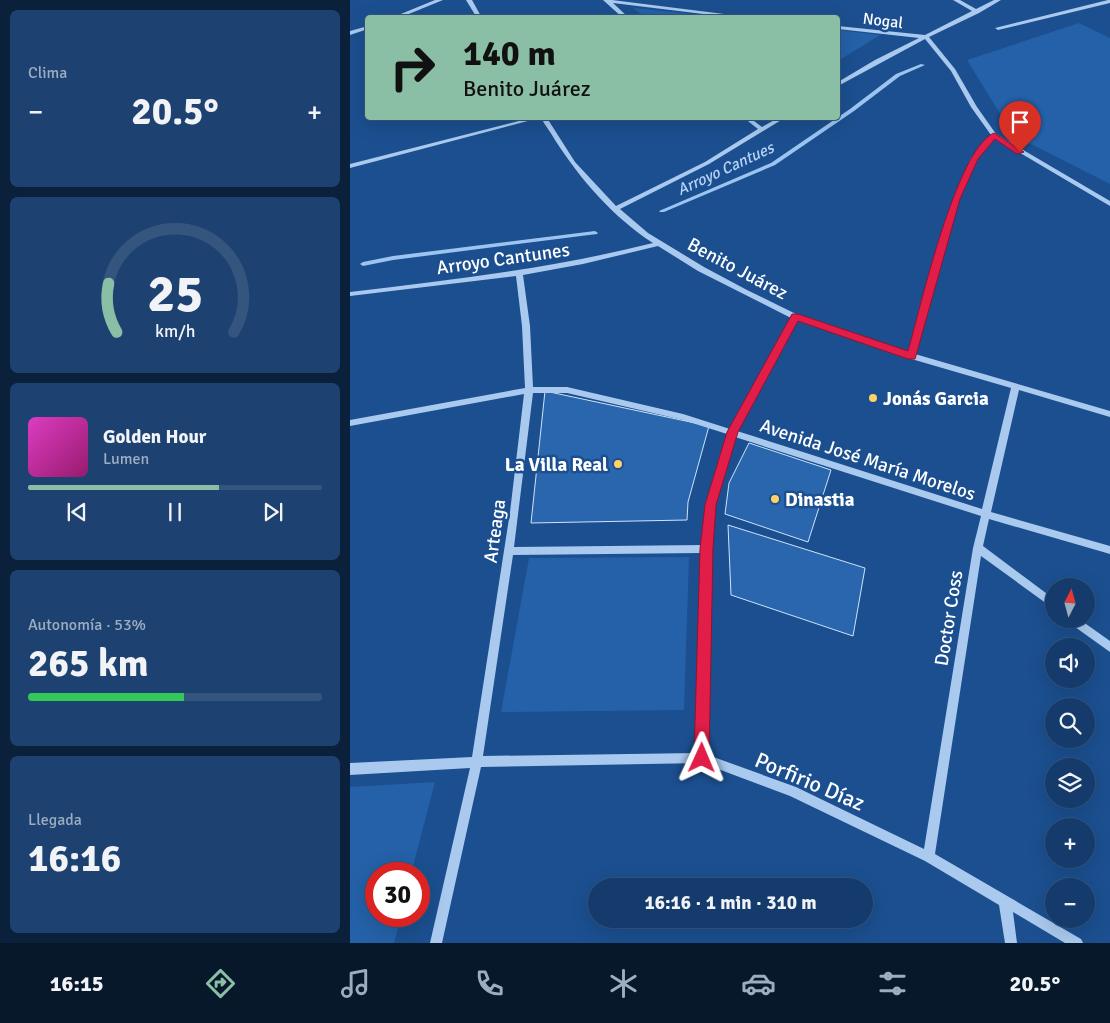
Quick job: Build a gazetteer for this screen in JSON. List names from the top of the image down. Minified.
{"streets":{"street":["Nogal","Arroyo Cantunes","Benito Juárez","Avenida José María Morelos","Arteaga","Doctor Coss","Porfirio Díaz"]},"crossings":[["Arroyo Cantunes","Benito Juárez"],["Arroyo Cantunes","Arteaga"],["Benito Juárez","Doctor Coss"],["Avenida José María Morelos","Arteaga"],["Avenida José María Morelos","Doctor Coss"],["Arteaga","Porfirio Díaz"],["Doctor Coss","Porfirio Díaz"]],"water":["Arroyo Cantues"],"places":["Jonás Garcia","La Villa Real","Dinastia"],"north":"top","page":{"tile":["Clima",["Autonomía · 53%","265 km"],["Llegada","16:16"]],"turn":["140 m","Benito Juárez"],"heat":["−","20.5°","+"],"song":["Golden Hour","Lumen"],"map_buttons":["+","−"],"limit":"30","trip":"16:16 · 1 min · 310 m","tabs":["16:15","20.5°"],"gauge":["25","km/h"]}}
